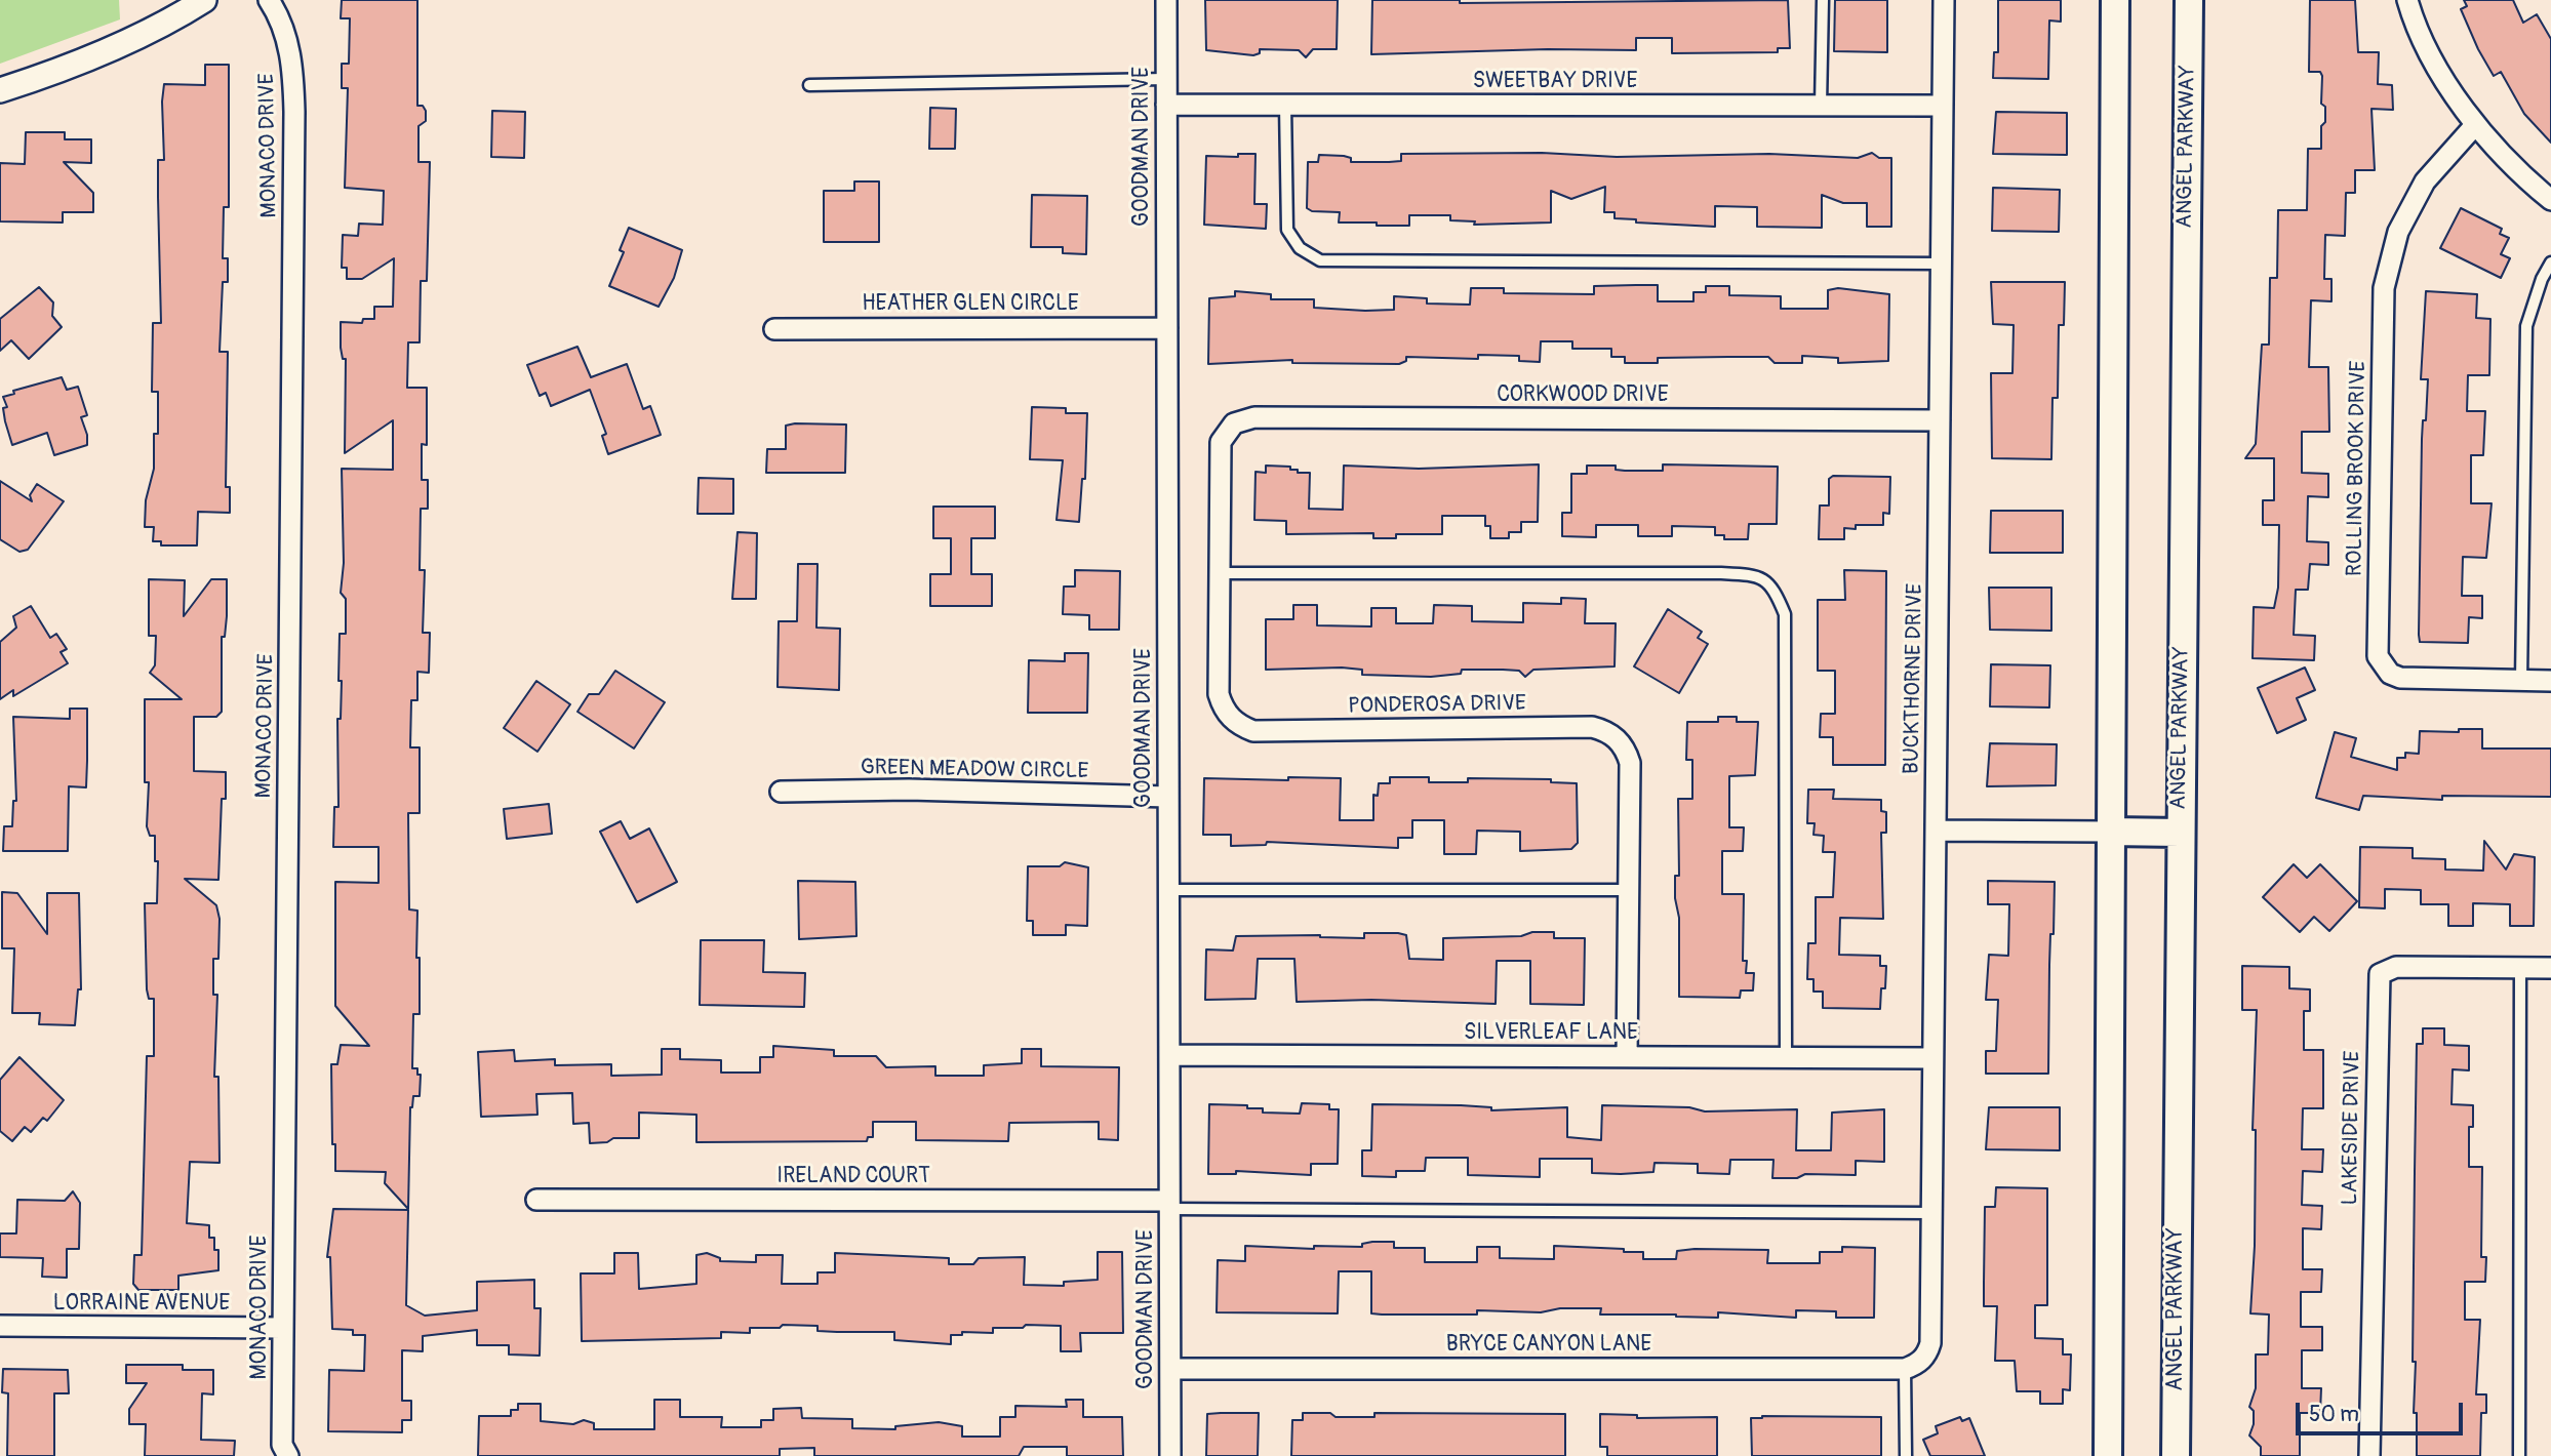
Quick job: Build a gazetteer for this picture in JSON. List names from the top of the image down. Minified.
{"streets":{"main road":["ANGEL PARKWAY"],"street":["SWEETBAY DRIVE","MONACO DRIVE","GOODMAN DRIVE","HEATHER GLEN CIRCLE","CORKWOOD DRIVE","ROLLING BROOK DRIVE","BUCKTHORNE DRIVE","PONDEROSA DRIVE","GREEN MEADOW CIRCLE","SILVERLEAF LANE","LAKESIDE DRIVE","IRELAND COURT","LORRAINE AVENUE","BRYCE CANYON LANE"]},"crossings":[["SWEETBAY DRIVE","GOODMAN DRIVE"],["SWEETBAY DRIVE","BUCKTHORNE DRIVE"],["MONACO DRIVE","LORRAINE AVENUE"],["GOODMAN DRIVE","HEATHER GLEN CIRCLE"],["GOODMAN DRIVE","GREEN MEADOW CIRCLE"],["GOODMAN DRIVE","SILVERLEAF LANE"],["GOODMAN DRIVE","IRELAND COURT"],["GOODMAN DRIVE","BRYCE CANYON LANE"],["CORKWOOD DRIVE","BUCKTHORNE DRIVE"],["CORKWOOD DRIVE","PONDEROSA DRIVE"],["BUCKTHORNE DRIVE","SILVERLEAF LANE"],["BUCKTHORNE DRIVE","BRYCE CANYON LANE"],["PONDEROSA DRIVE","SILVERLEAF LANE"]],"scale_bar":"50 m"}
